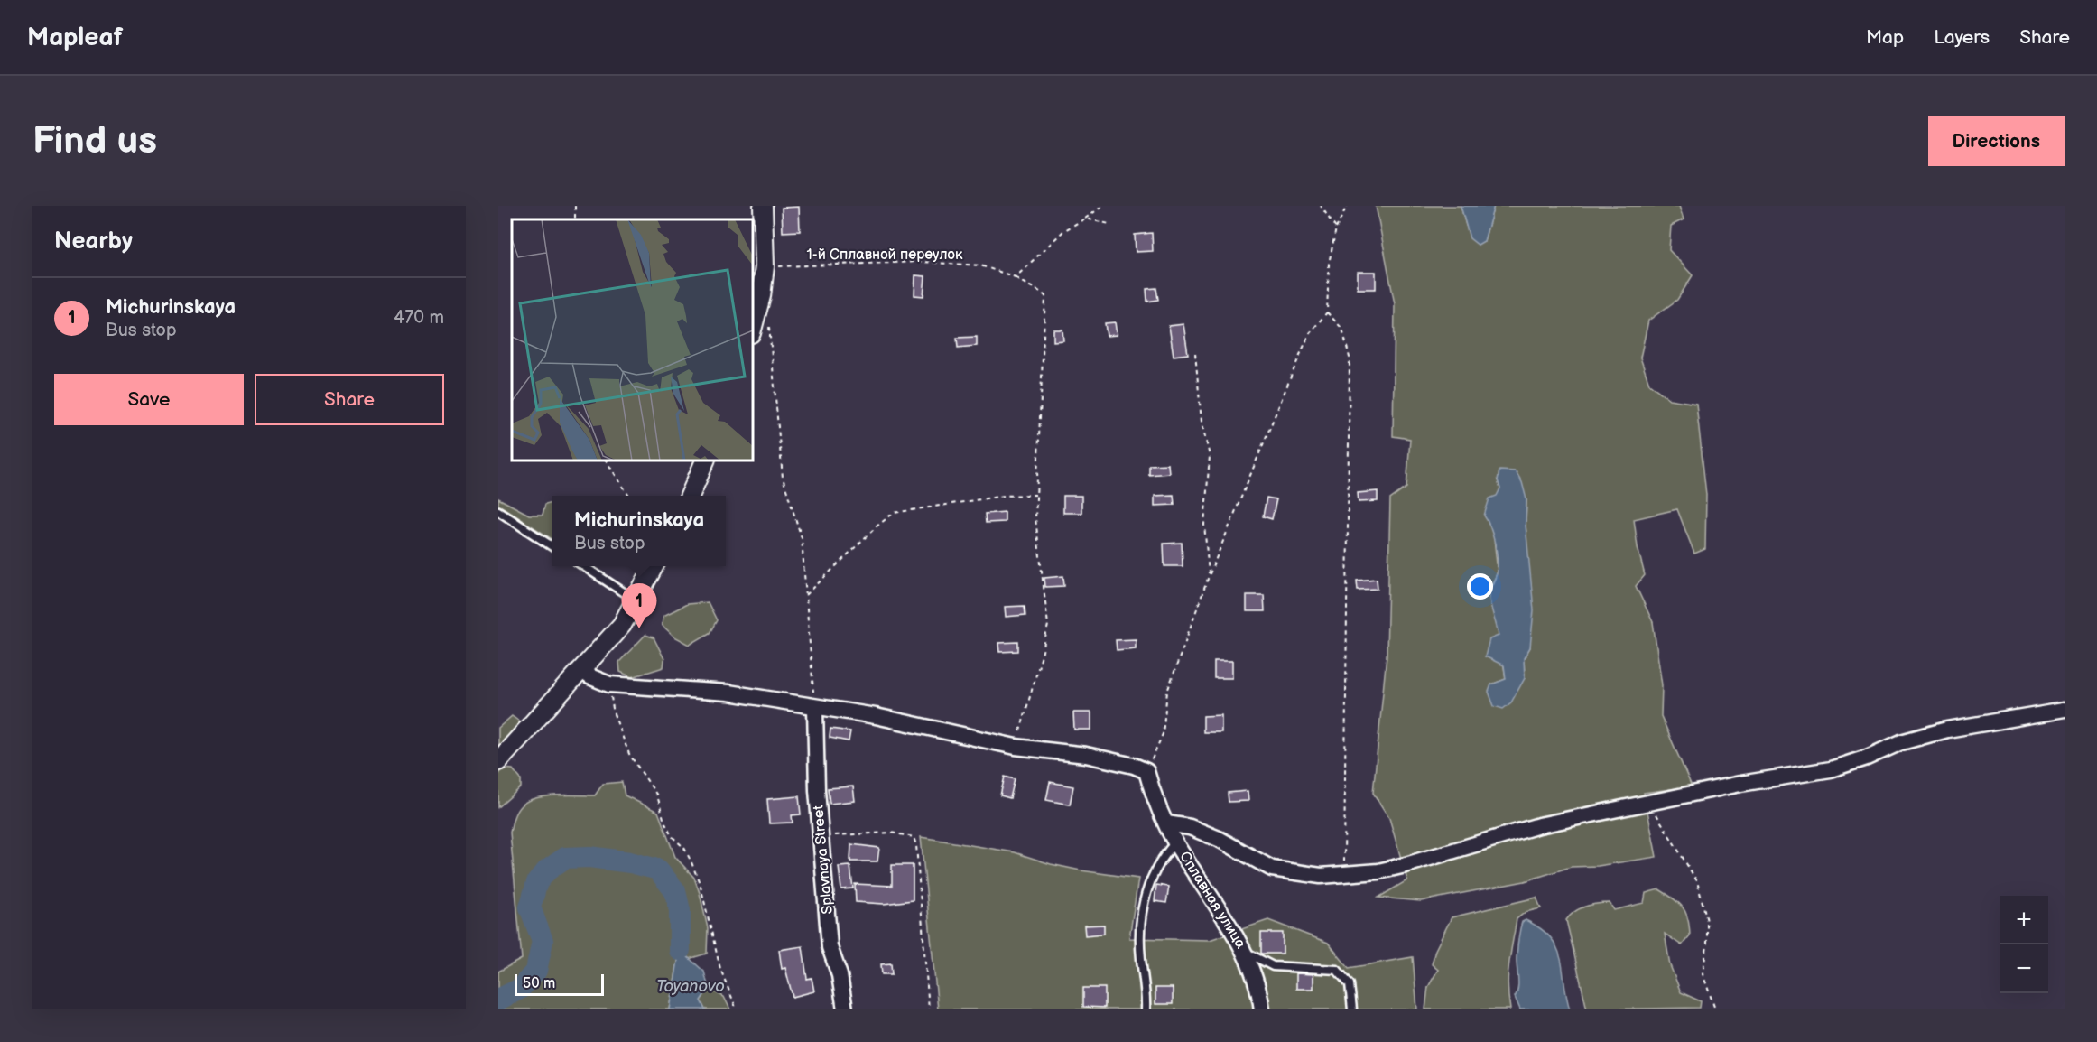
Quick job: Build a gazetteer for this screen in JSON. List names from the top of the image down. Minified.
{"streets":{"street":["Splavnaya Street","Сплавная улица"],"path":["1-й Сплавной переулок"]},"water":["Toyanovo"],"scale_bar":"50 m","page":{"header":"Mapleaf","nav":["Map","Layers","Share"],"buttons":["Directions",["Save","Share"]],"title":"Find us","heading":"Nearby","list":[{"mark":"1","name":"Michurinskaya","note":"Bus stop","value":"470 m"}],"popup":["Michurinskaya","Bus stop"],"pins":"1","map_buttons":["+","−"],"scale":"50 m"}}
